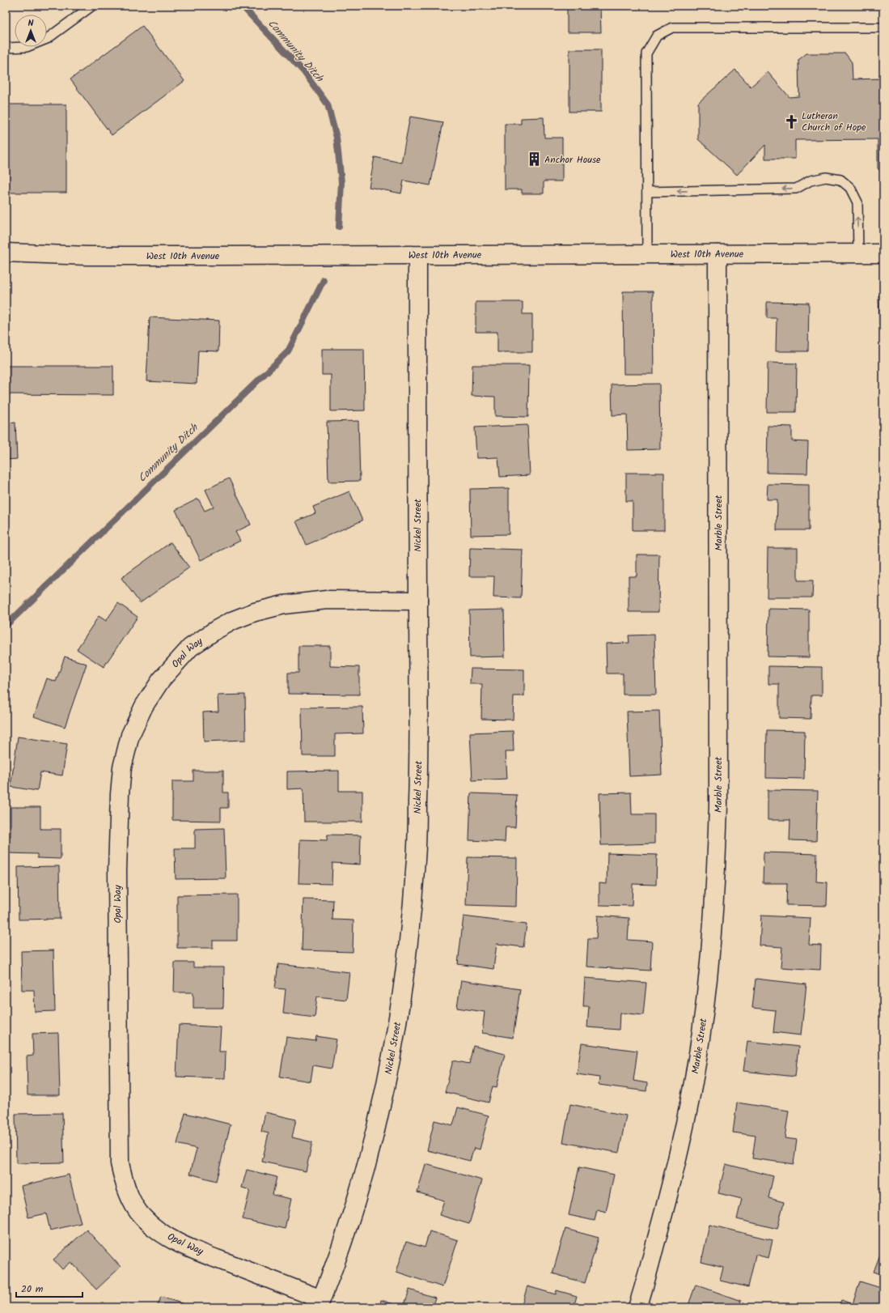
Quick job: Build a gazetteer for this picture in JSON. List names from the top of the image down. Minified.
{"streets":{"street":["West 10th Avenue","Marble Street","Nickel Street","Opal Way"]},"crossings":[["West 10th Avenue","Marble Street"],["West 10th Avenue","Nickel Street"],["Nickel Street","Opal Way"]],"water":["Community Ditch"],"places":{"church":["Lutheran Church of Hope"],"building":["Anchor House"]},"scale_bar":"20 m","north":"top"}
